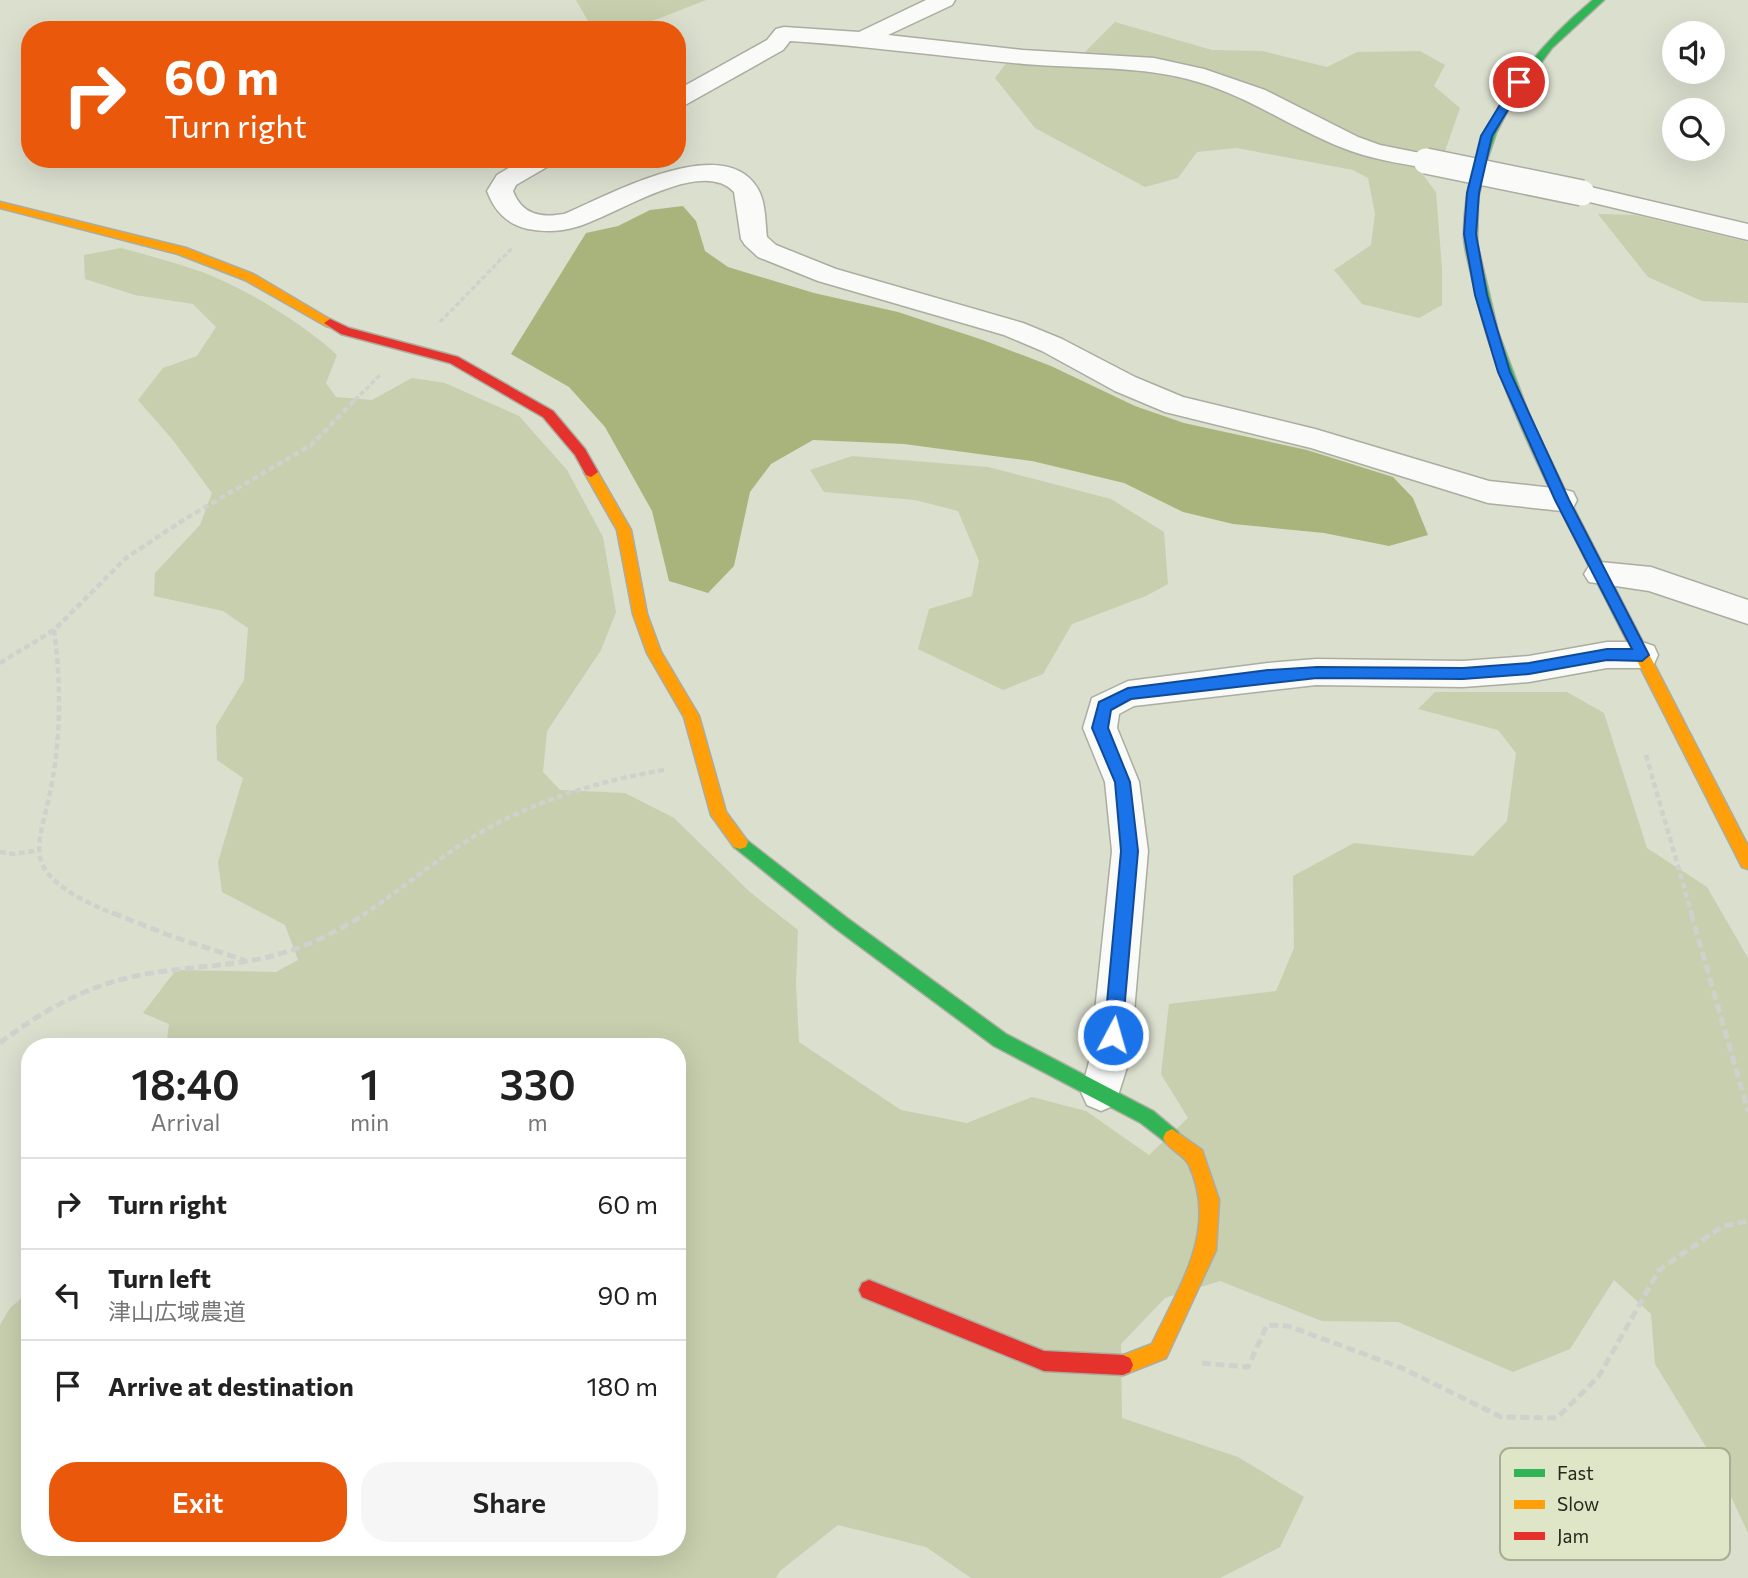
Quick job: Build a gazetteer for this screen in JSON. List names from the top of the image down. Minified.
{"legend":["Fast","Slow","Jam"],"page":{"turn":["60 m","Turn right"],"eta":["18:40","Arrival","1","min","330","m"],"list":[{"name":"Turn right","value":"60 m"},{"name":"Turn left","note":"津山広域農道","value":"90 m"},{"name":"Arrive at destination","value":"180 m"}],"buttons":["Exit","Share"]}}
